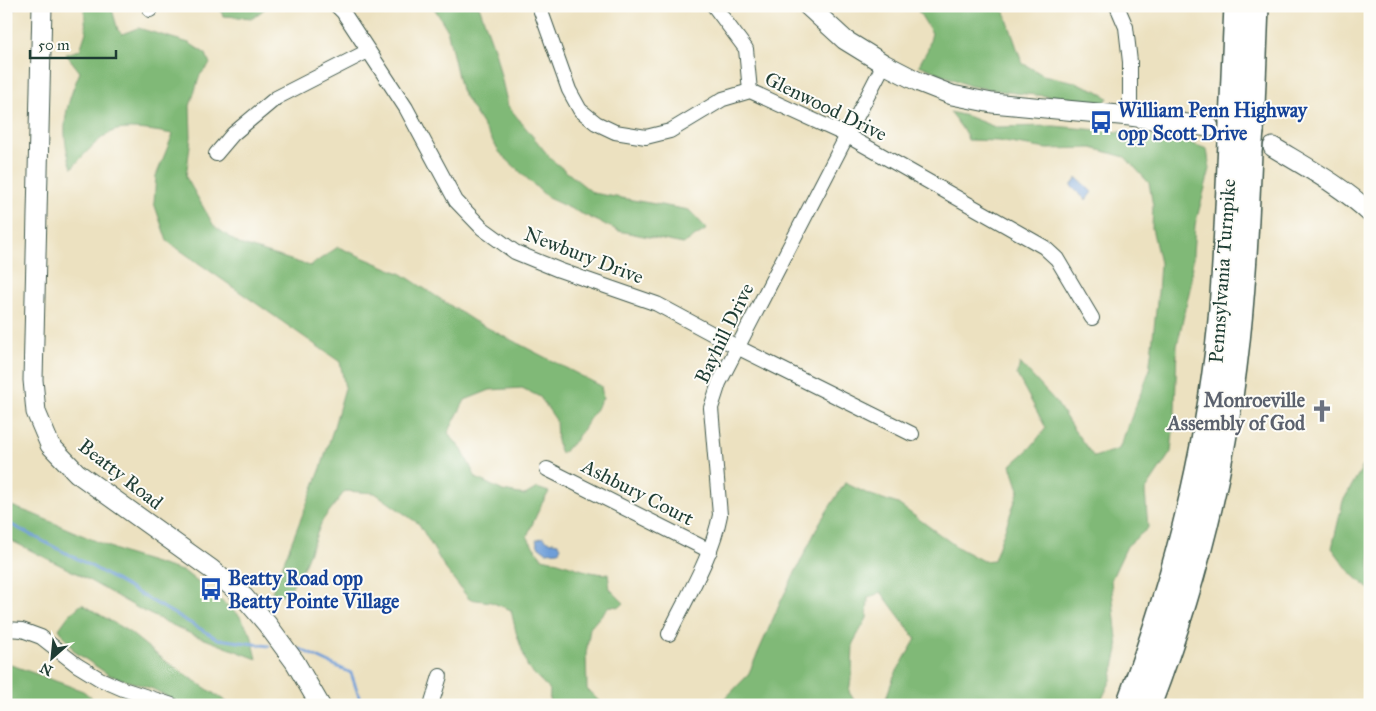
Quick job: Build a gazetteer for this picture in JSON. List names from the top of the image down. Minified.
{"streets":{"highway":["Pennsylvania Turnpike"],"street":["Glenwood Drive","Newbury Drive","Bayhill Drive","Beatty Road","Ashbury Court"]},"crossings":[["Glenwood Drive","Bayhill Drive"],["Newbury Drive","Bayhill Drive"],["Bayhill Drive","Ashbury Court"]],"places":{"bus stop":["William Penn Highway opp Scott Drive","Beatty Road opp Beatty Pointe Village"],"church":["Monroeville Assembly of God"]},"scale_bar":"50 m","north":"bottom left"}
